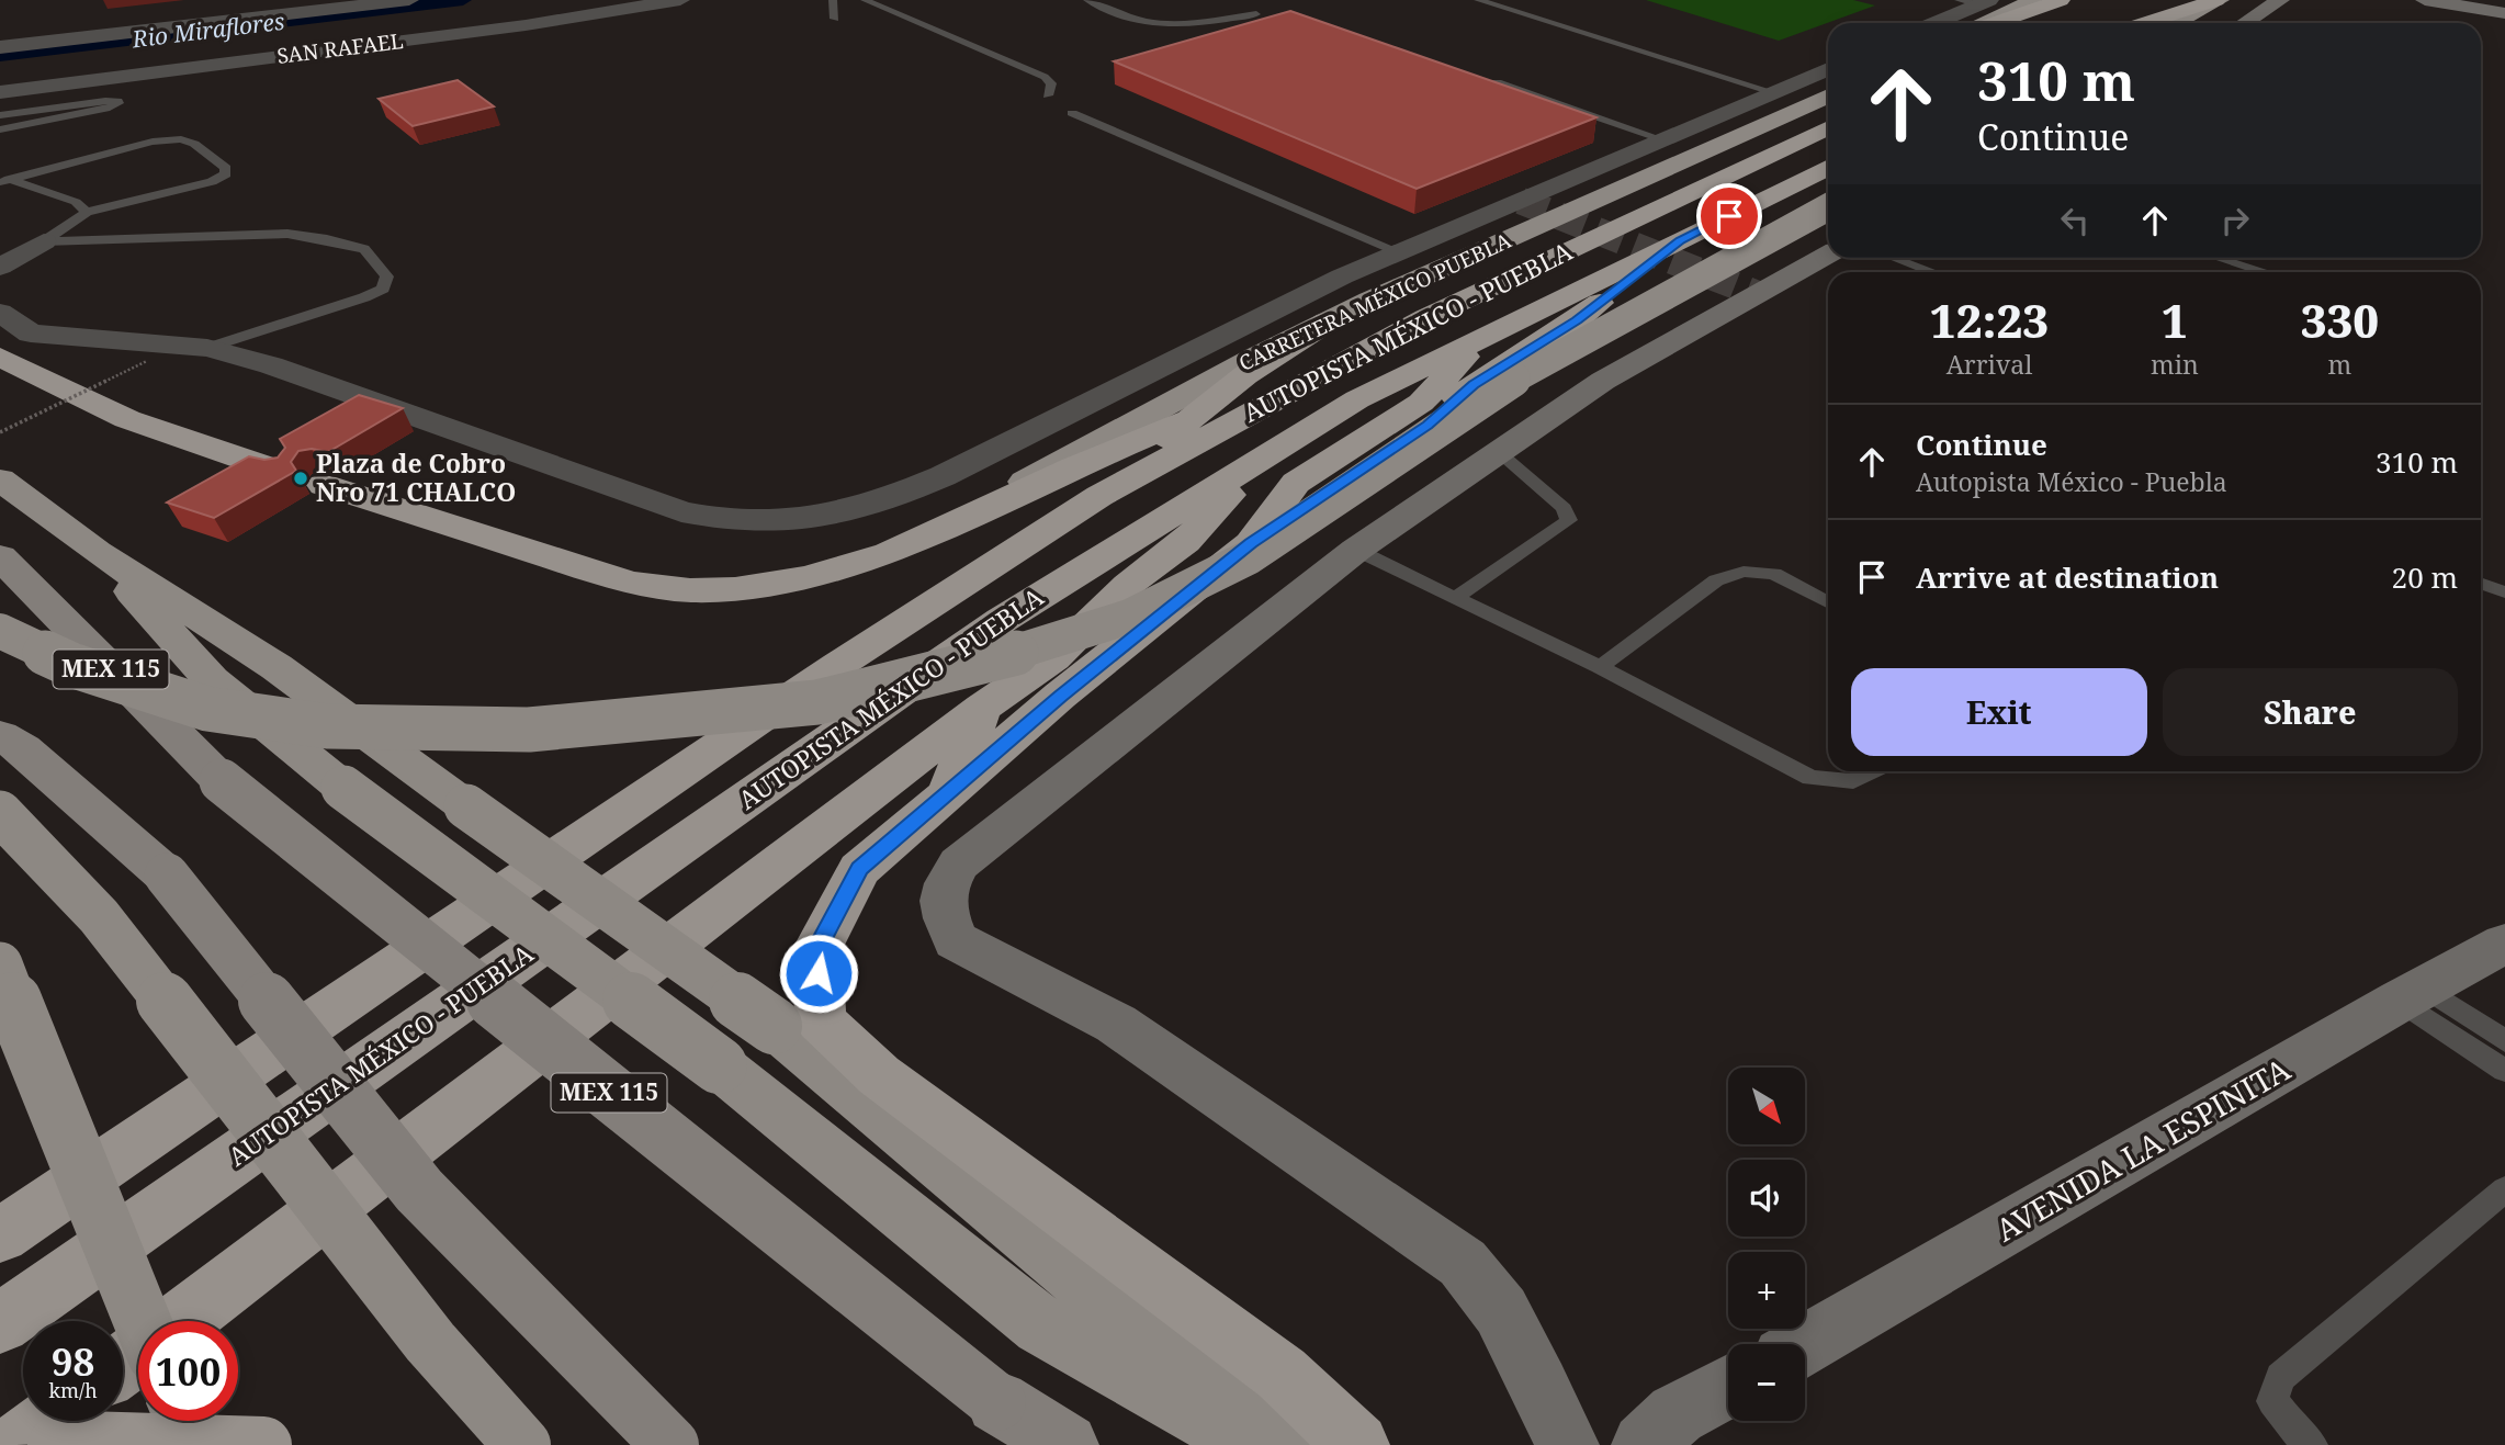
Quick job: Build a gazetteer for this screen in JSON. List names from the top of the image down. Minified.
{"streets":{"highway":["CARRETERA MÉXICO PUEBLA","AUTOPISTA MÉXICO - PUEBLA"],"main road":["MEX 115","AVENIDA LA ESPINITA"],"street":["SAN RAFAEL"]},"water":["Rio Miraflores"],"places":["Plaza de Cobro Nro 71 CHALCO"],"north":"bottom right","page":{"turn":["310 m","Continue"],"eta":["12:23","Arrival","1","min","330","m"],"list":[{"name":"Continue","note":"Autopista México - Puebla","value":"310 m"},{"name":"Arrive at destination","value":"20 m"}],"buttons":["Exit","Share"],"map_buttons":["+","−"],"speed":"98 km/h","limit":"100"}}
